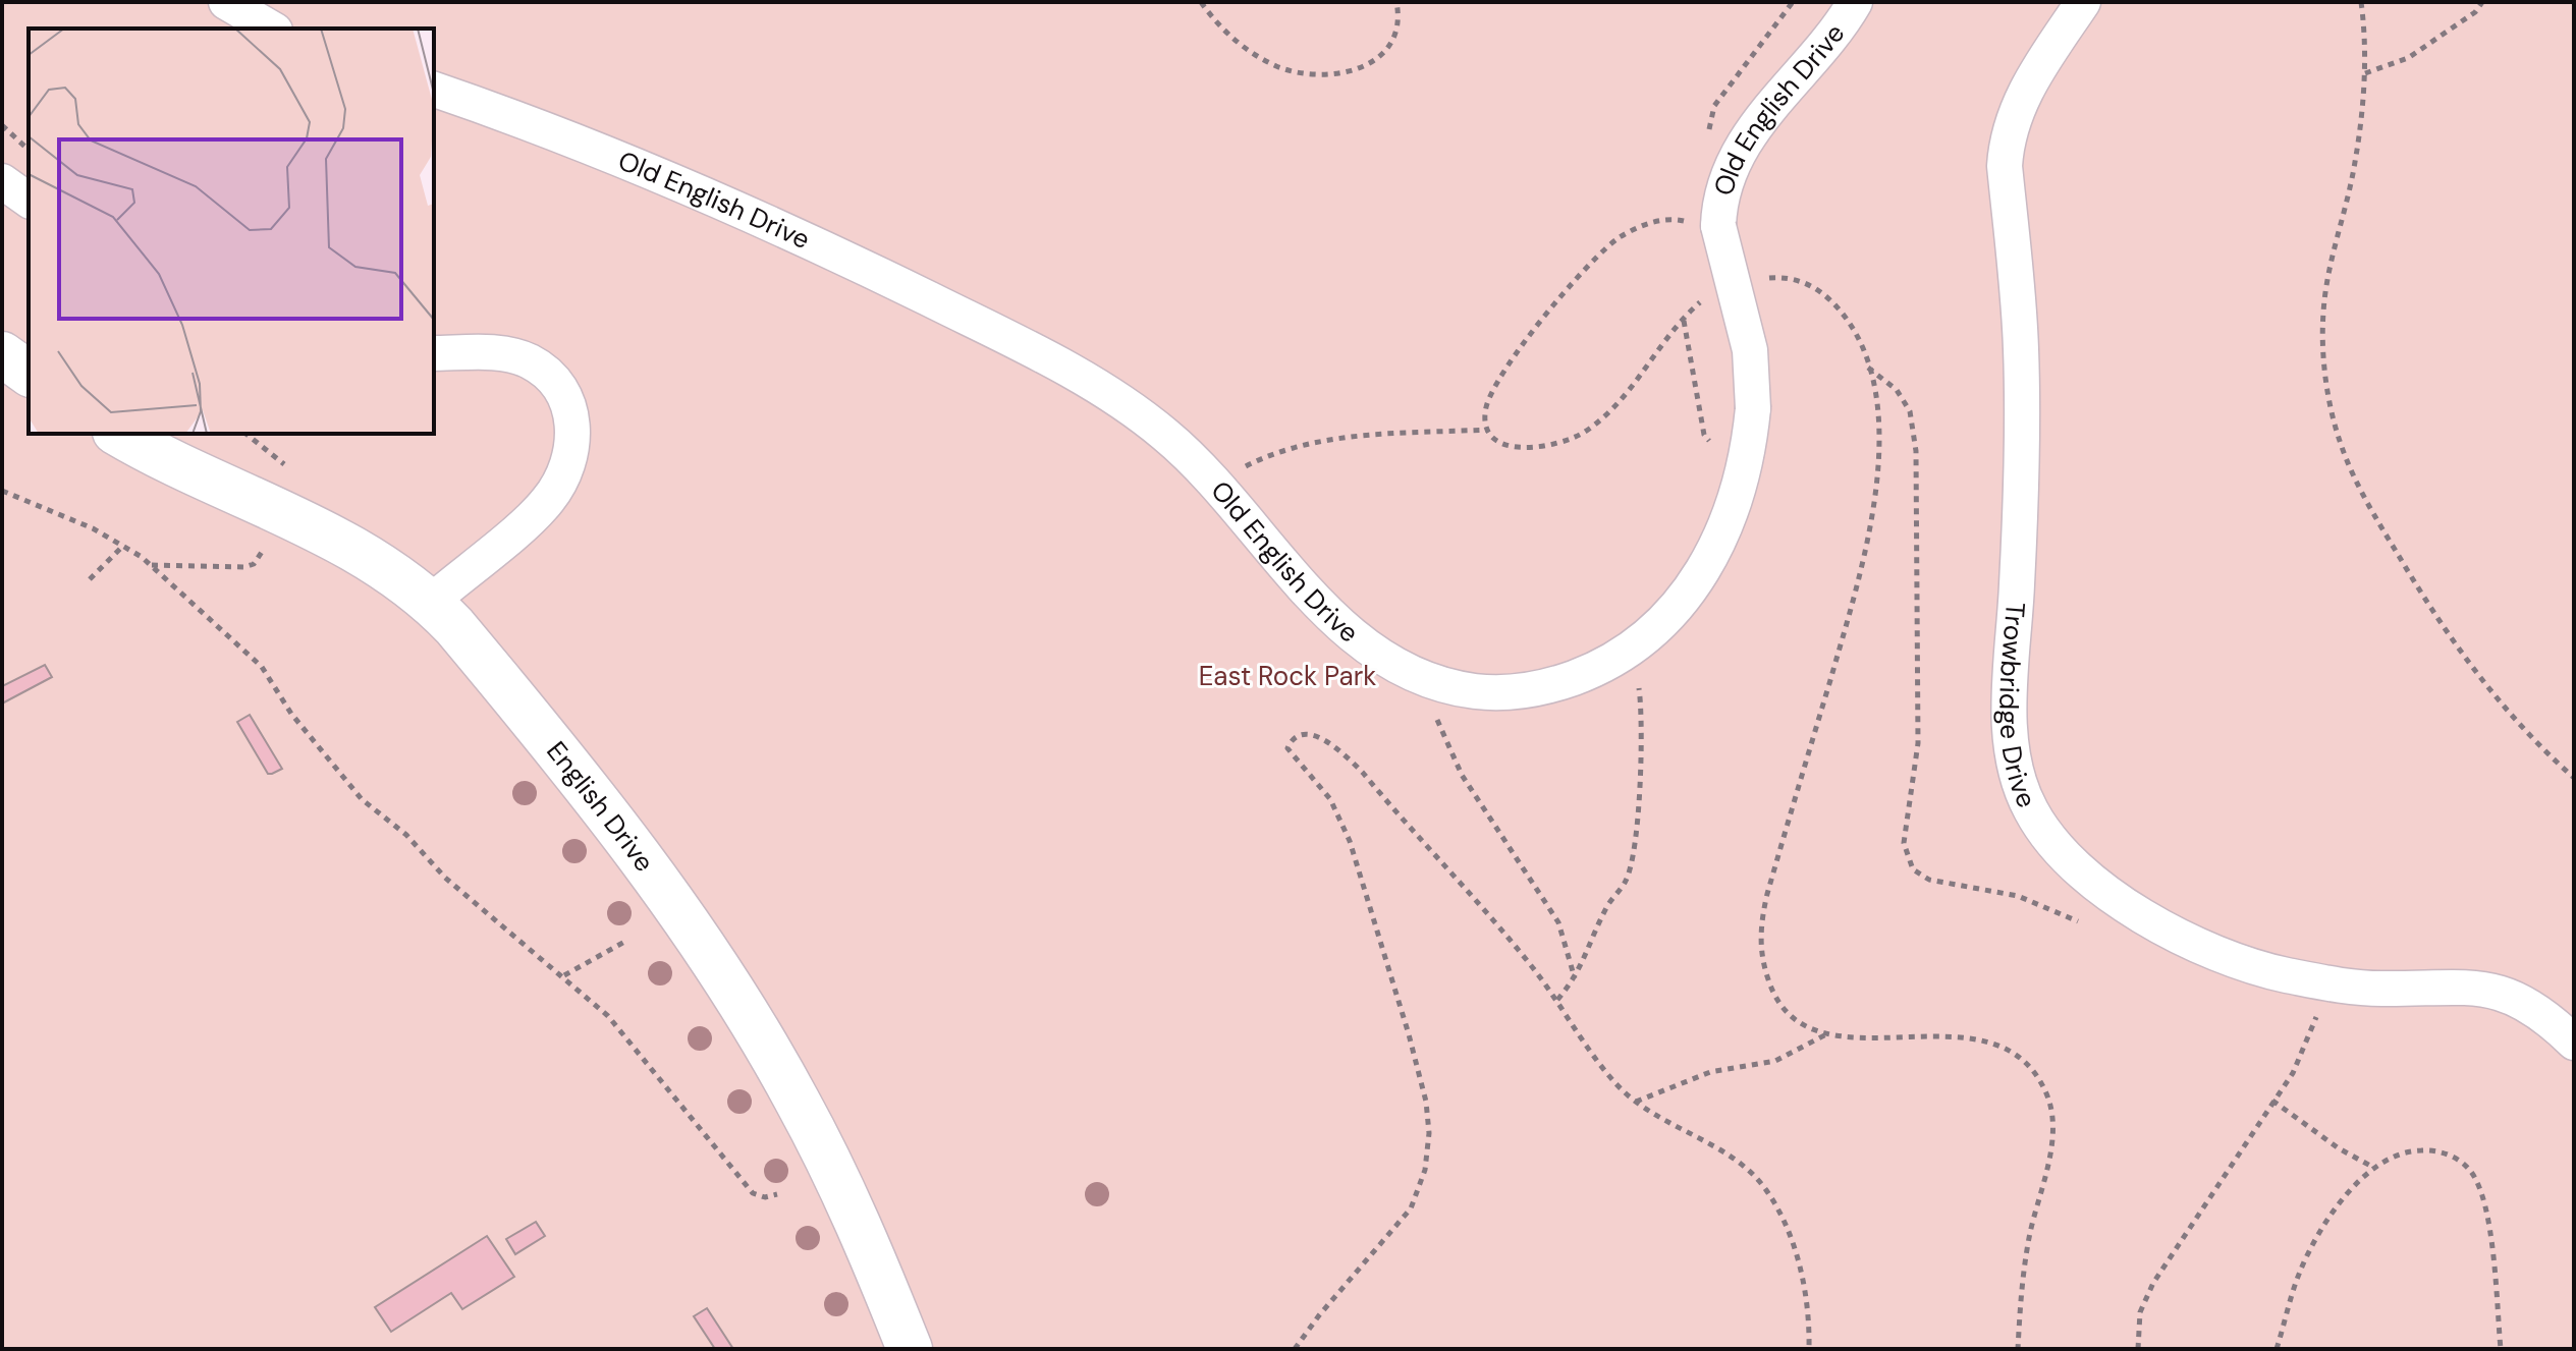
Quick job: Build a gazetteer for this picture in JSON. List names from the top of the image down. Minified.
{"streets":{"street":["Old English Drive","Trowbridge Drive","English Drive"]},"parks":["East Rock Park"]}
